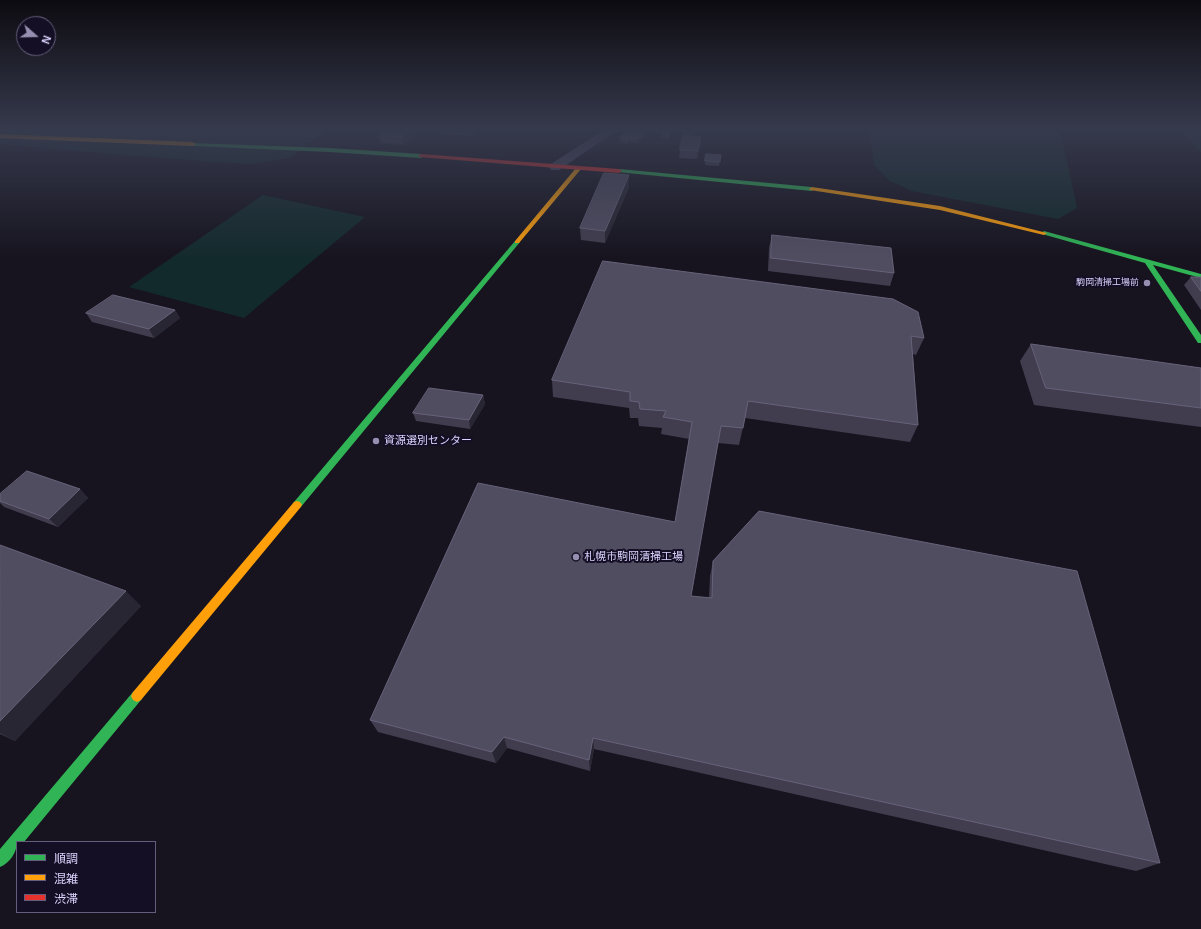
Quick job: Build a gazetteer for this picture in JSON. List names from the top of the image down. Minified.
{"places":["駒岡清掃工場前","資源選別センター","札幌市駒岡清掃工場"],"legend":["順調","混雑","渋滞"],"north":"right"}
